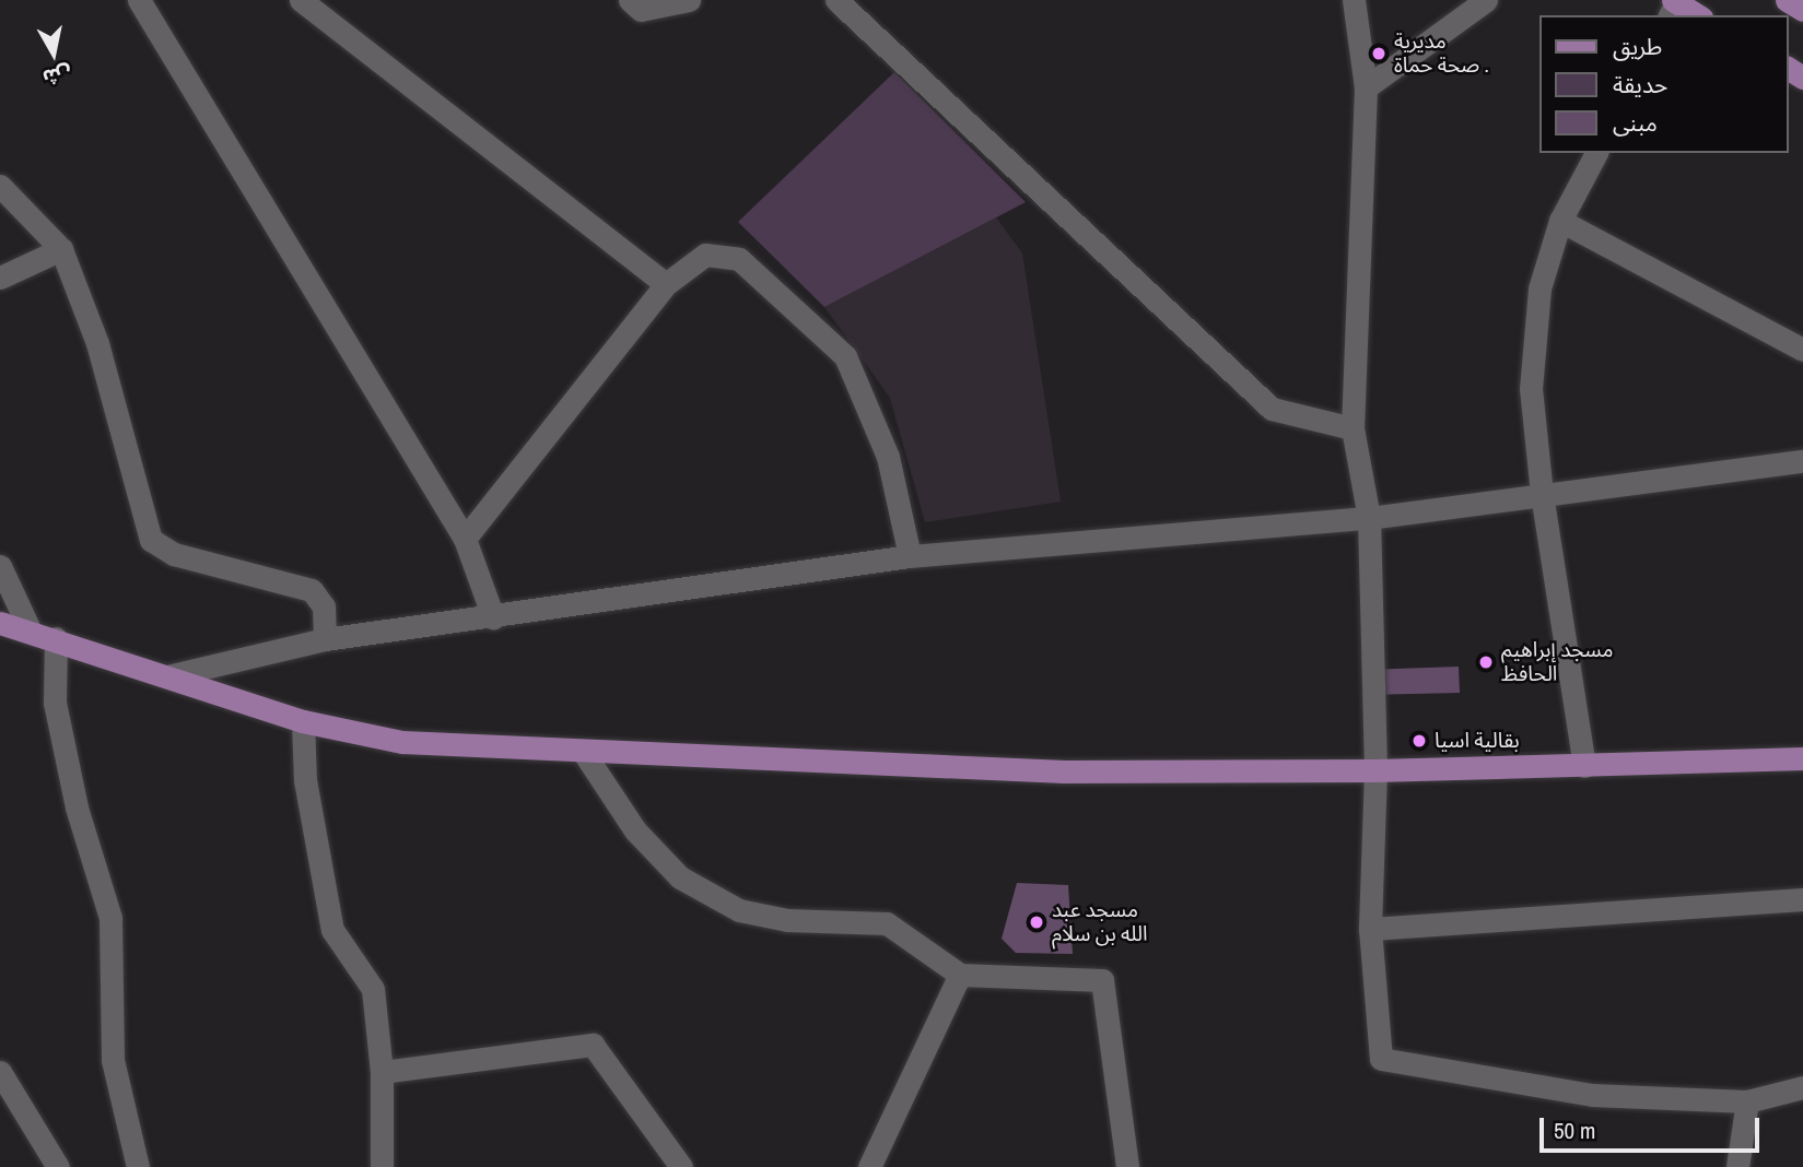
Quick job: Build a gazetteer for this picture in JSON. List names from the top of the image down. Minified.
{"places":["مديرية صحة حماة .","مسجد إبراهيم الحافظ","بقالية اسيا","مسجد عبد الله بن سلام"],"legend":["طريق","حديقة","مبنى"],"scale_bar":"50 m","north":"bottom"}
